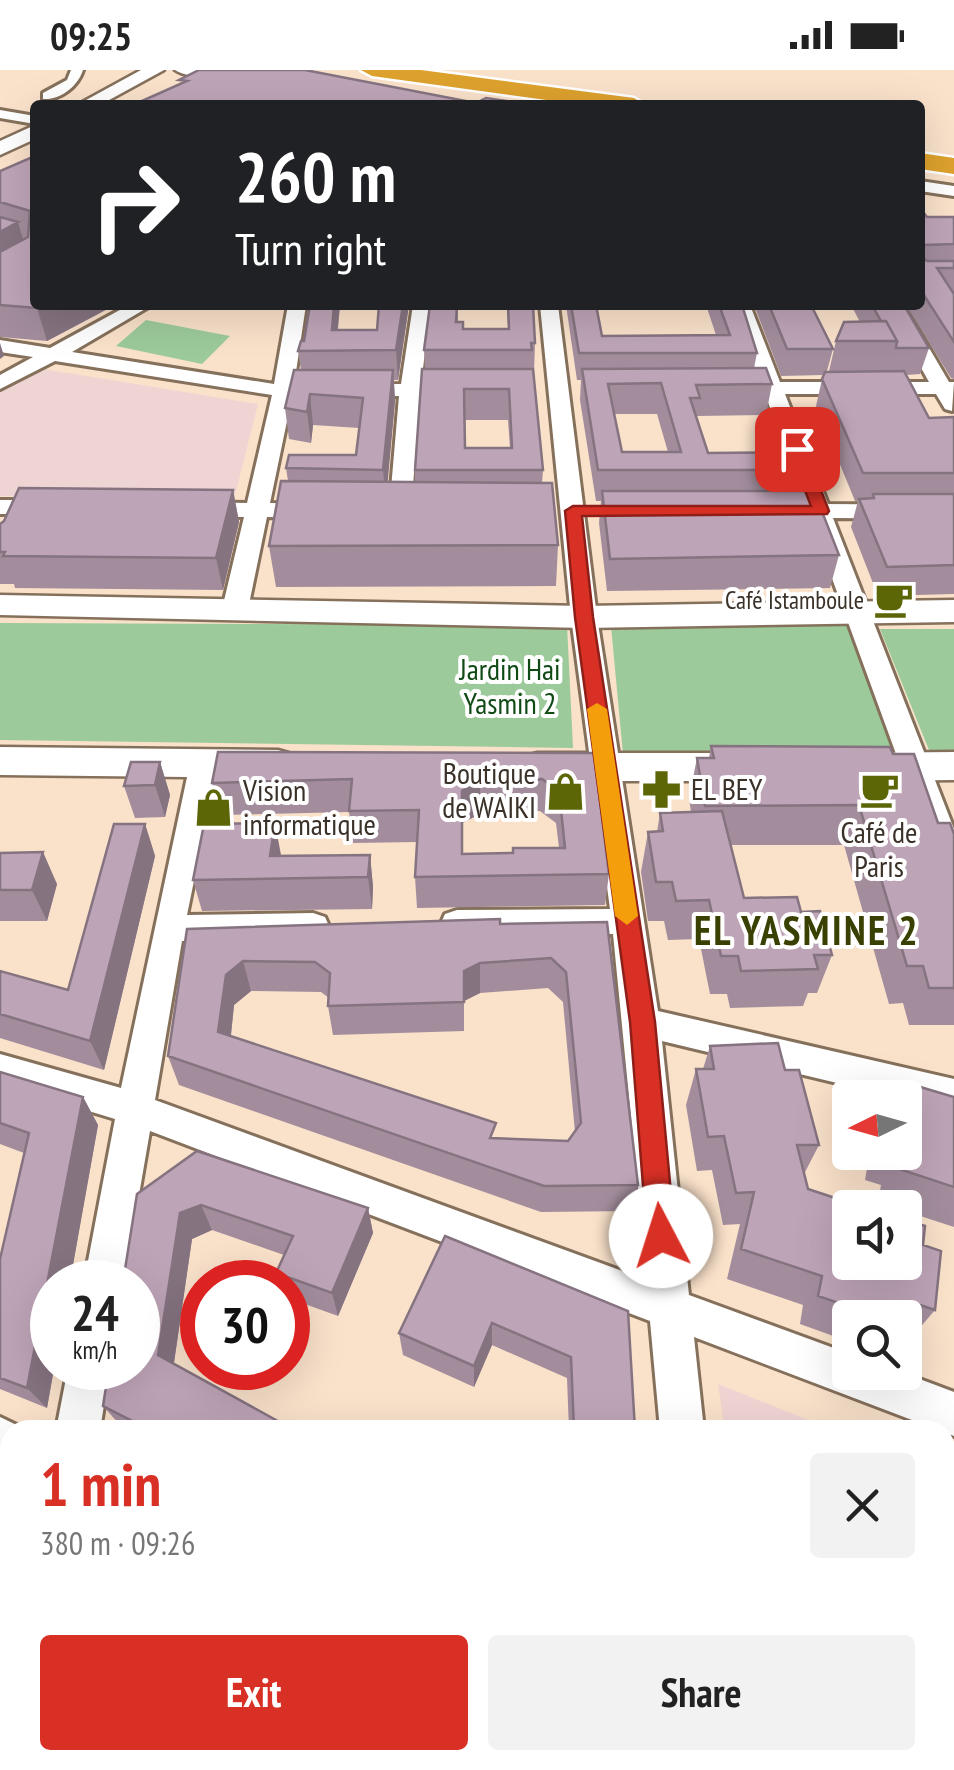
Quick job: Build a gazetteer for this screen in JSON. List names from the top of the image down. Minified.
{"districts":["EL YASMINE 2"],"parks":["Jardin Hai Yasmin 2"],"places":{"cafe":["Café Istamboule","Café de Paris"],"pharmacy":["EL BEY"],"shop":["Boutique de WAIKI","Vision informatique"]},"north":"left","page":{"status":"09:25","turn":["260 m","Turn right"],"speed":"24 km/h","limit":"30","heading":["1 min","380 m · 09:26"],"buttons":["Exit","Share"]}}
